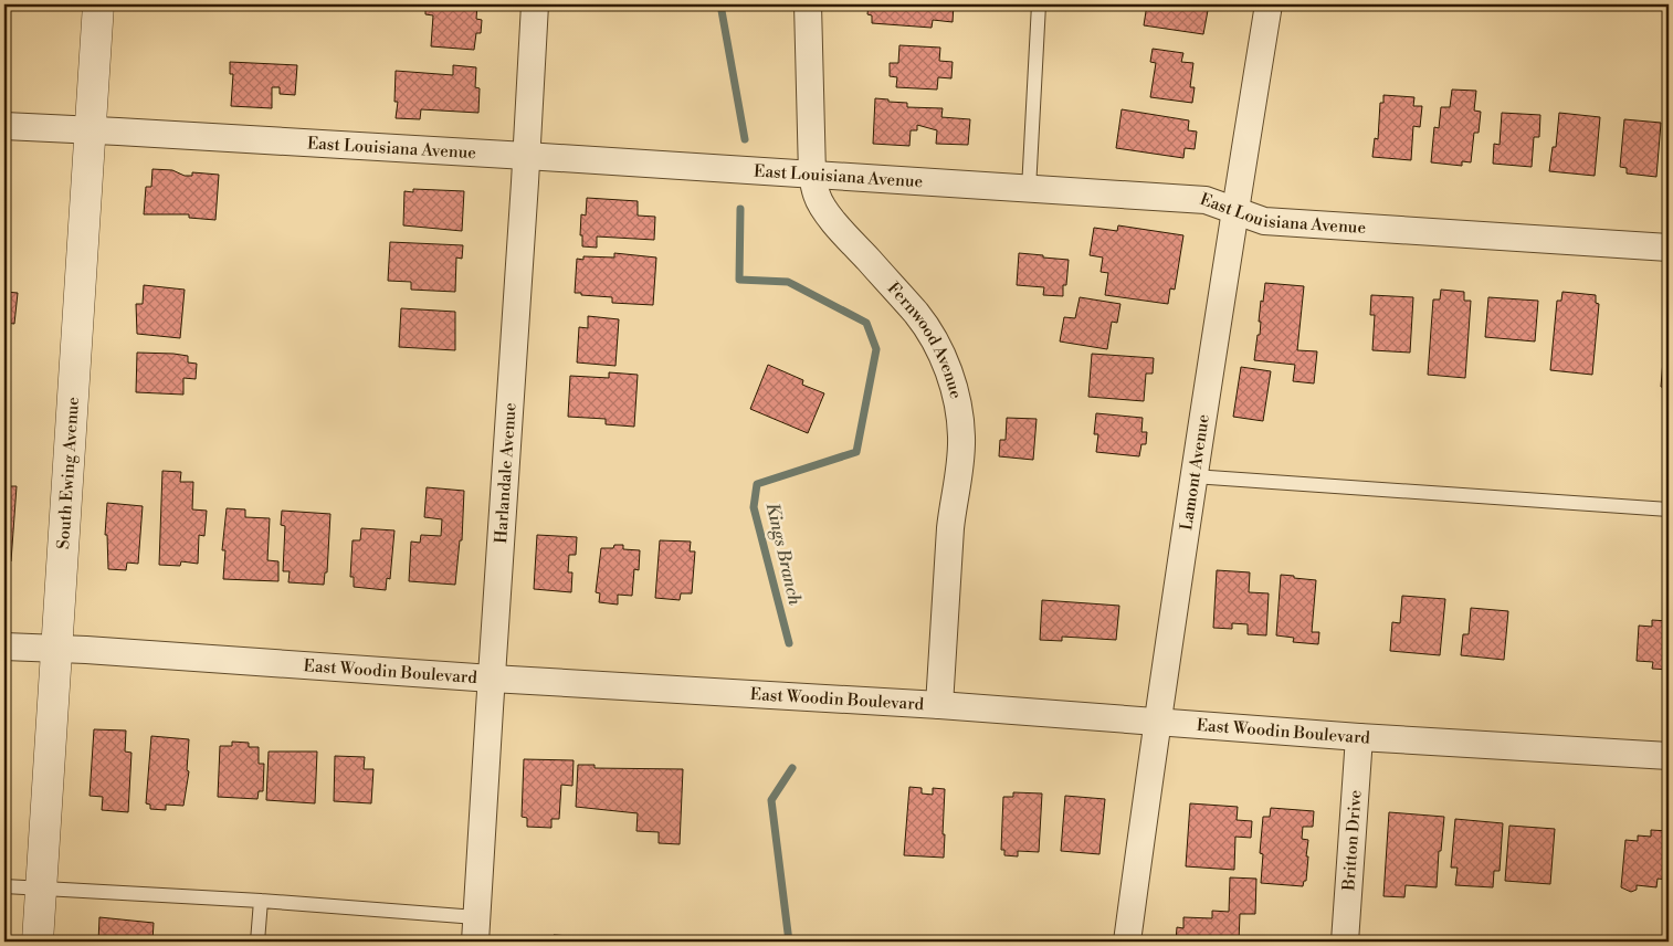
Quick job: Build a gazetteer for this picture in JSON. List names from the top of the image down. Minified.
{"streets":{"street":["East Louisiana Avenue","Fernwood Avenue","South Ewing Avenue","Harlandale Avenue","Lamont Avenue","East Woodin Boulevard","Britton Drive"]},"crossings":[["East Louisiana Avenue","Fernwood Avenue"],["East Louisiana Avenue","South Ewing Avenue"],["East Louisiana Avenue","Harlandale Avenue"],["East Louisiana Avenue","Lamont Avenue"],["Fernwood Avenue","East Woodin Boulevard"],["South Ewing Avenue","East Woodin Boulevard"],["Harlandale Avenue","East Woodin Boulevard"],["Lamont Avenue","East Woodin Boulevard"],["East Woodin Boulevard","Britton Drive"]],"water":["Kings Branch"]}
